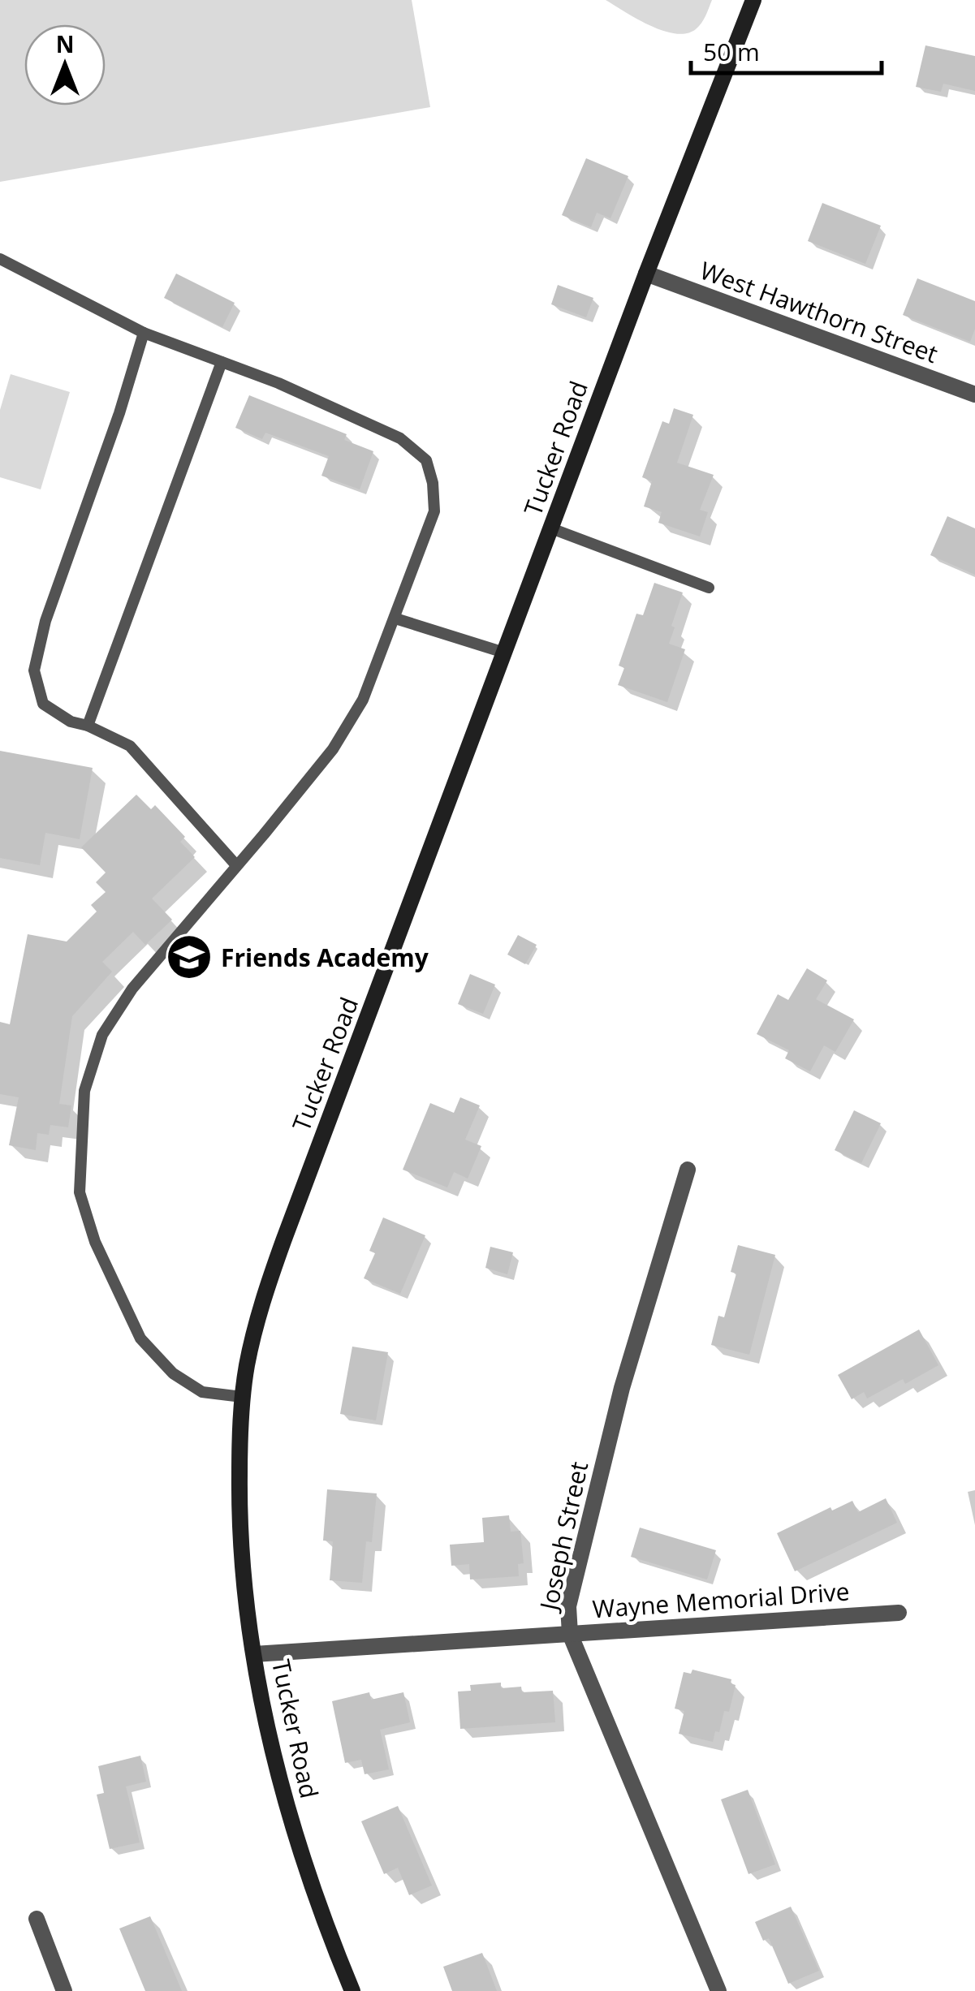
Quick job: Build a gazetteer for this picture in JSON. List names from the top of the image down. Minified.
{"streets":{"main road":["Tucker Road"],"street":["West Hawthorn Street","Joseph Street","Wayne Memorial Drive"]},"crossings":[["West Hawthorn Street","Tucker Road"],["Tucker Road","Wayne Memorial Drive"],["Joseph Street","Wayne Memorial Drive"]],"places":{"school or university":["Friends Academy"]},"scale_bar":"50 m","north":"top"}
